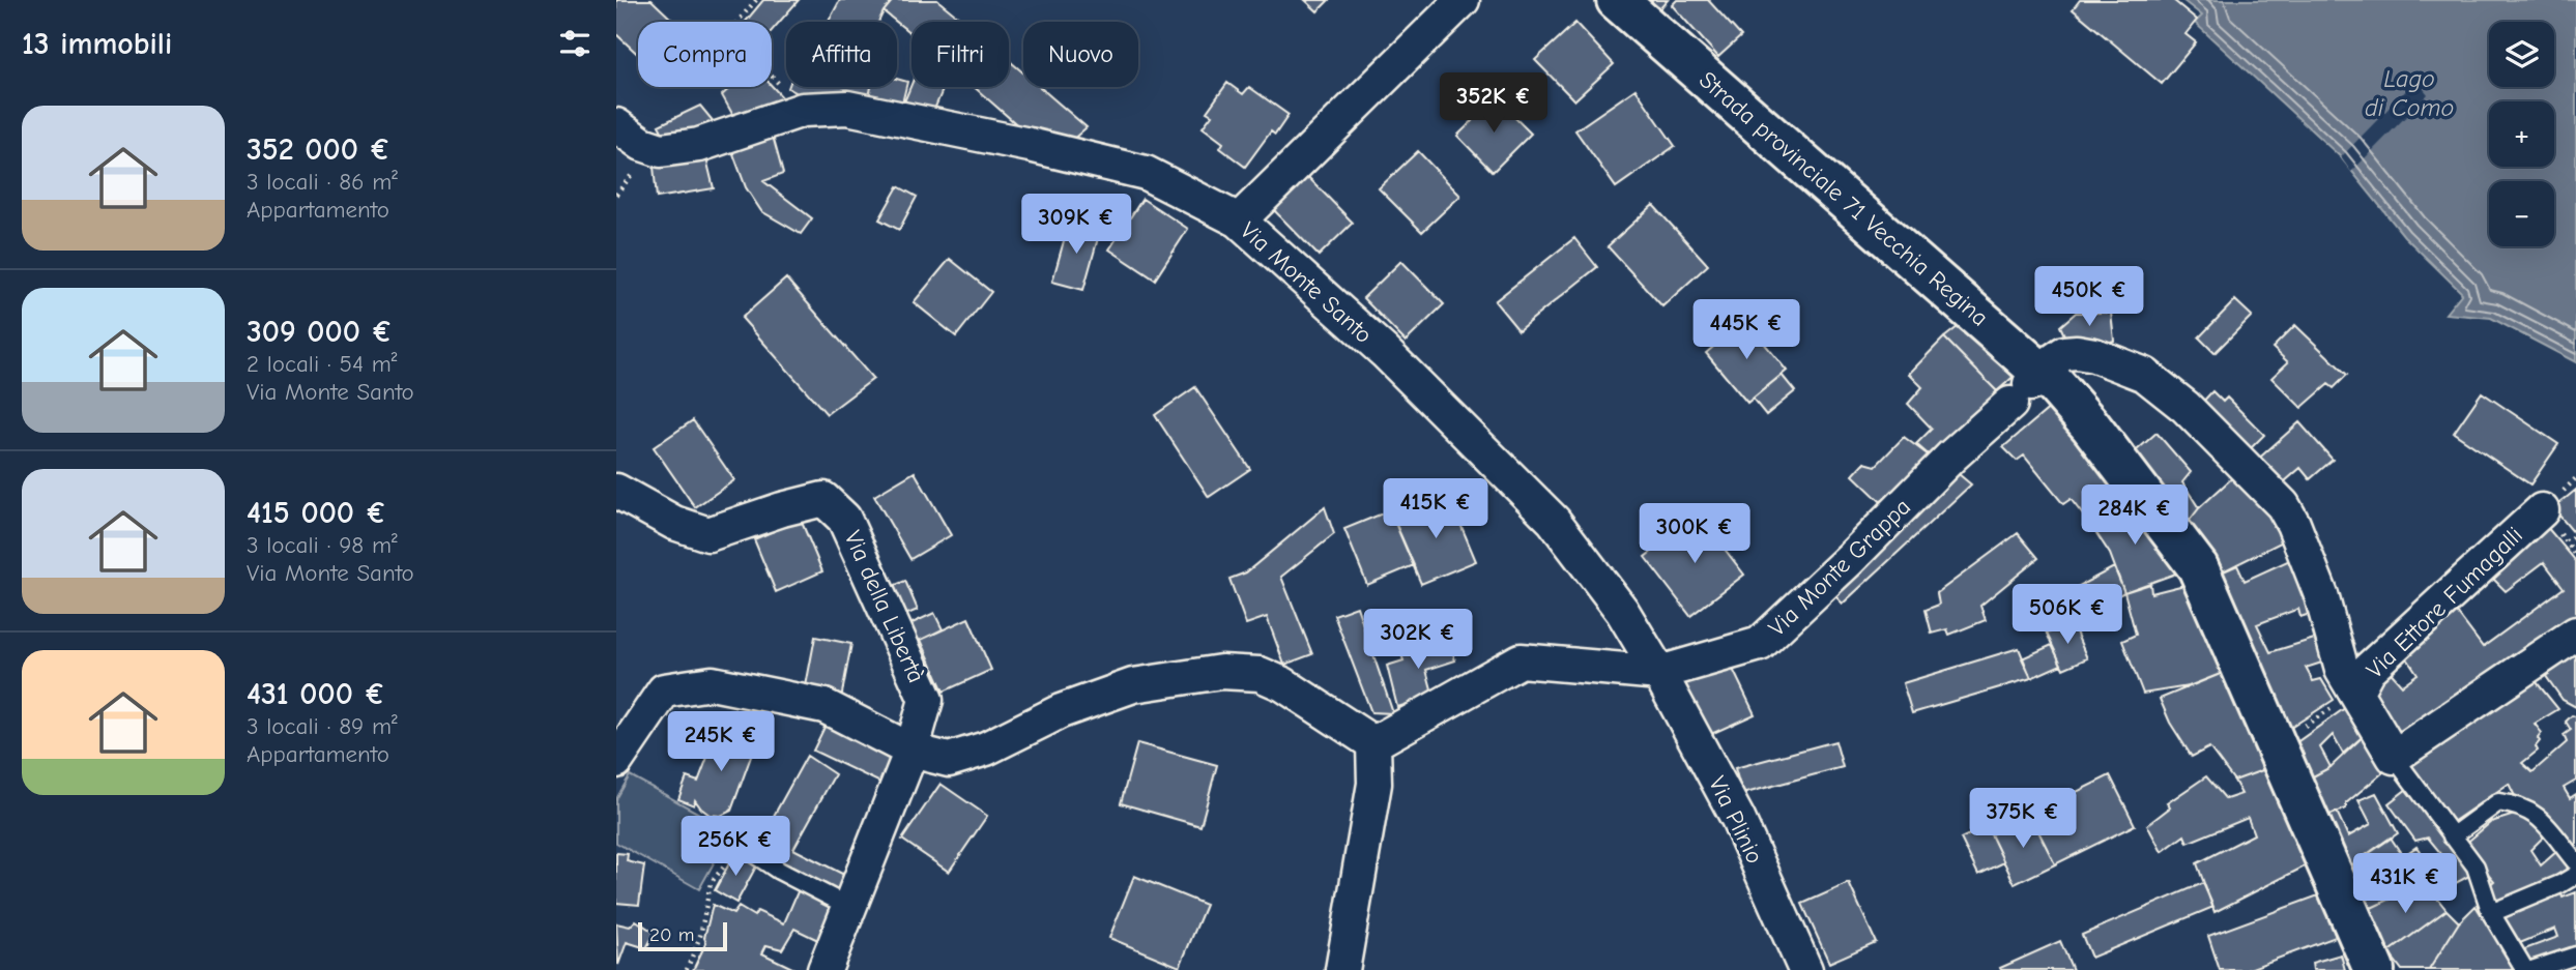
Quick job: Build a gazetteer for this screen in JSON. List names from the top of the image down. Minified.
{"streets":{"street":["Strada provinciale 71 Vecchia Regina","Via Monte Santo","Via Monte Grappa","Via Ettore Fumagalli","Via della Libertà","Via Plinio"]},"crossings":[["Strada provinciale 71 Vecchia Regina","Via Monte Grappa"],["Strada provinciale 71 Vecchia Regina","Via Ettore Fumagalli"],["Via Monte Santo","Via Monte Grappa"],["Via Monte Santo","Via Plinio"],["Via Monte Grappa","Via Ettore Fumagalli"],["Via Monte Grappa","Via Plinio"]],"water":["Lago di Como"],"scale_bar":"20 m","page":{"heading":"13 immobili","map_buttons":["+","−"],"chip":["Compra","Affitta","Filtri","Nuovo"],"price":["352K €","309K €","450K €","445K €","415K €","284K €","300K €","506K €","302K €","245K €","375K €","256K €","431K €"],"list":[{"name":"352 000 €","note":"3 locali · 86 m² · Appartamento"},{"name":"309 000 €","note":"2 locali · 54 m² · Via Monte Santo"},{"name":"415 000 €","note":"3 locali · 98 m² · Via Monte Santo"},{"name":"431 000 €","note":"3 locali · 89 m² · Appartamento"}],"scale":"20 m"}}
